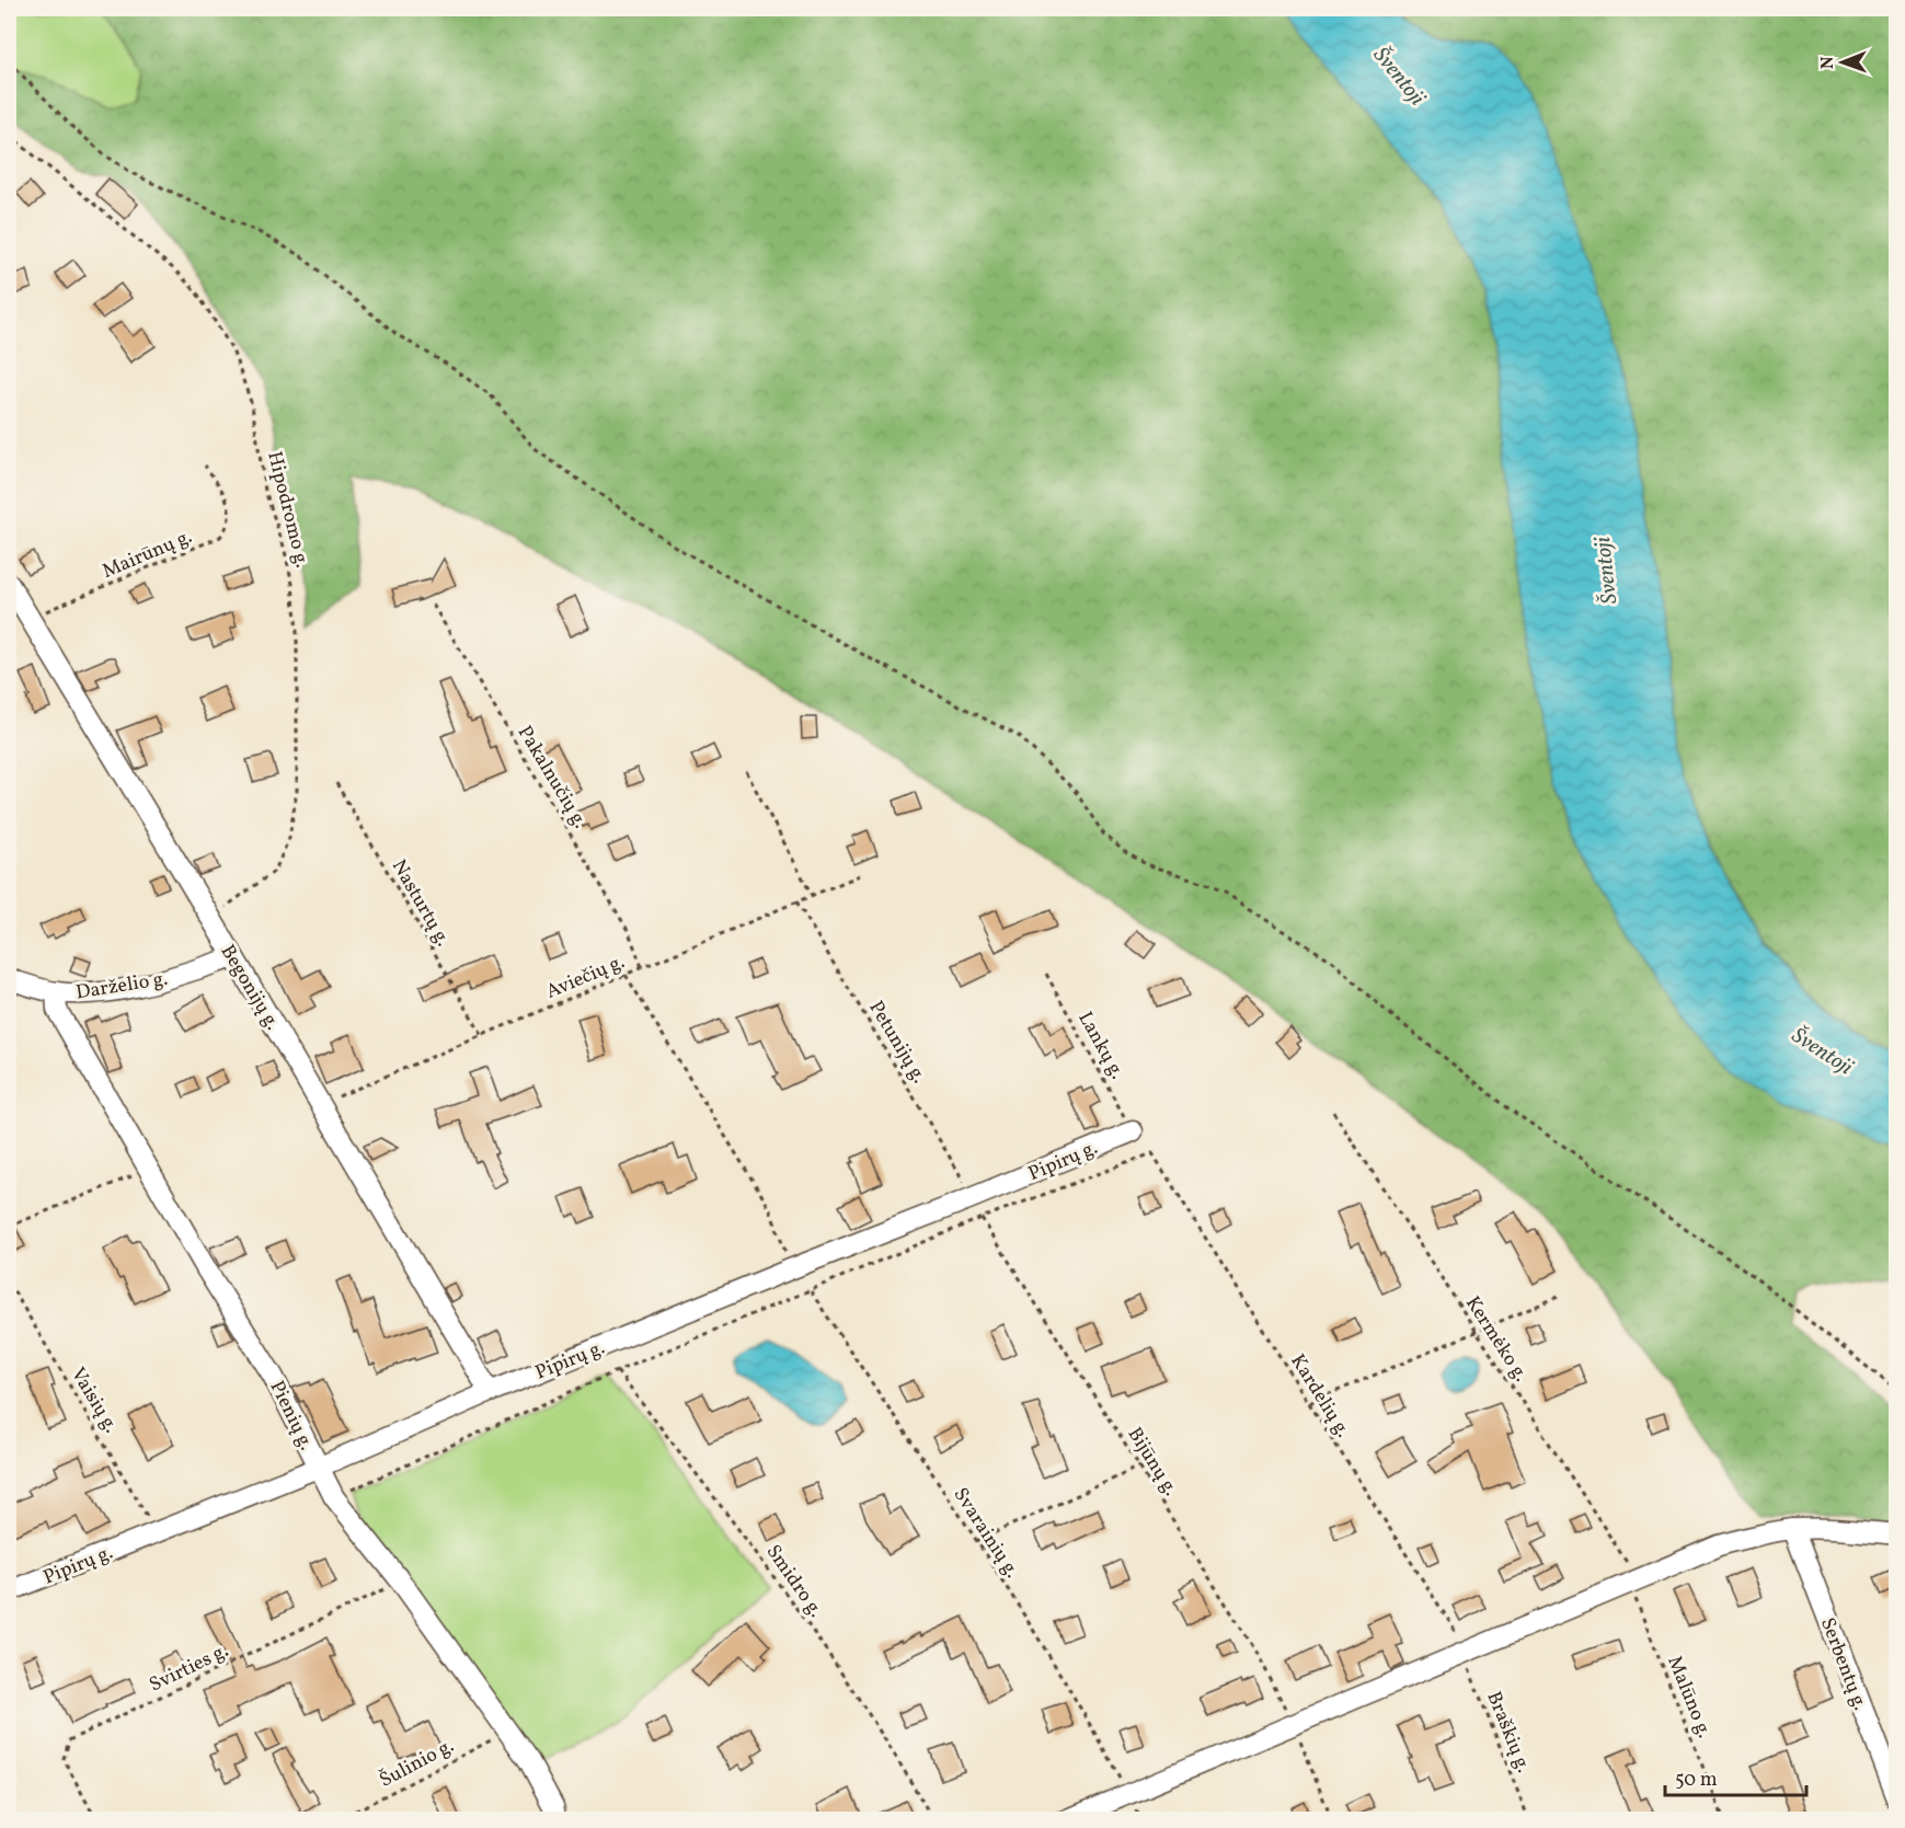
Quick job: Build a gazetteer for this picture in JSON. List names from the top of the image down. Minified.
{"streets":{"street":["Darželio g.","Begonijų g.","Pipirų g.","Pienių g.","Serbentų g."],"path":["Hipodromo g.","Mairūnų g.","Pakalnučių g.","Nasturtų g.","Aviečių g.","Petunijų g.","Lankų g.","Kermėko g.","Kardelių g.","Vaisių g.","Bijūnų g.","Svarainių g.","Smidro g.","Svirties g.","Malūno g.","Braškių g.","Šulinio g."]},"crossings":[["Hipodromo g.","Begonijų g."],["Mairūnų g.","Begonijų g."],["Pakalnučių g.","Aviečių g."],["Nasturtų g.","Aviečių g."],["Aviečių g.","Begonijų g."],["Aviečių g.","Petunijų g."],["Darželio g.","Begonijų g."],["Darželio g.","Pienių g."],["Begonijų g.","Pipirų g."],["Petunijų g.","Pipirų g."],["Lankų g.","Pipirų g."],["Pipirų g.","Kardelių g."],["Pipirų g.","Vaisių g."],["Pipirų g.","Pienių g."],["Pipirų g.","Bijūnų g."],["Pipirų g.","Svarainių g."],["Pipirų g.","Smidro g."],["Kermėko g.","Malūno g."],["Kardelių g.","Braškių g."],["Pienių g.","Svirties g."],["Pienių g.","Šulinio g."]],"water":["Šventoji"],"scale_bar":"50 m","north":"left"}
